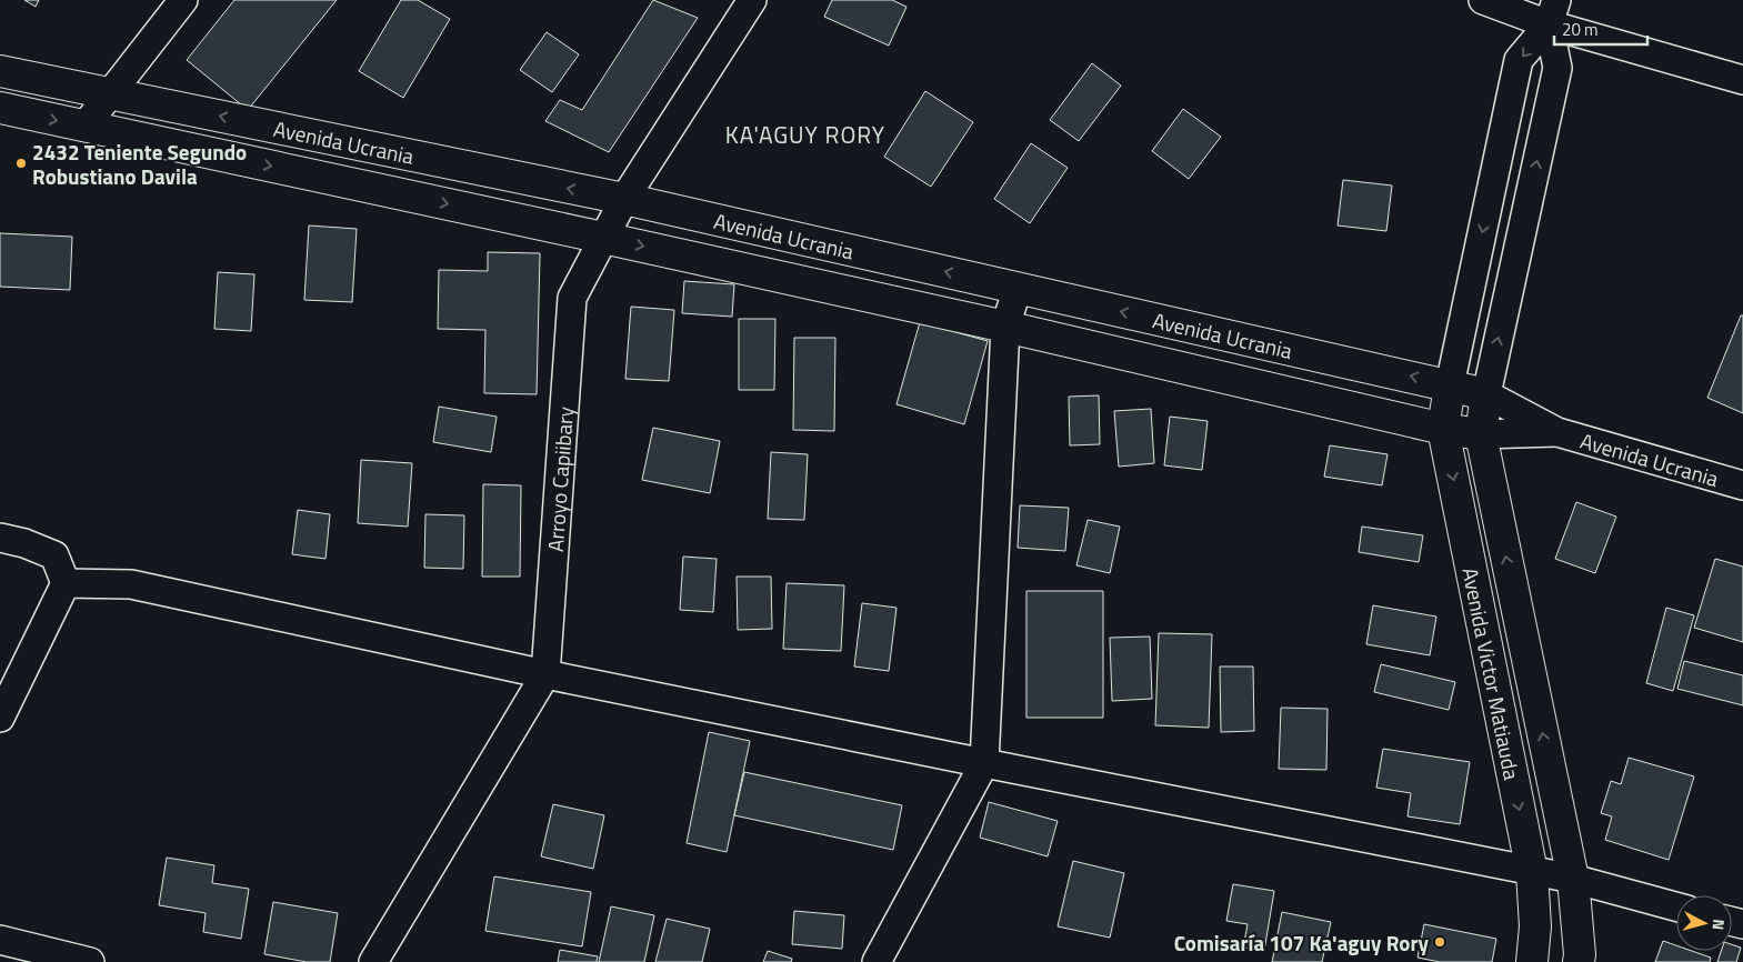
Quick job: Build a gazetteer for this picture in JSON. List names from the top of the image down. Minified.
{"streets":{"main road":["Avenida Ucrania","Avenida Victor Matiauda"],"street":["Arroyo Capiibary"]},"crossings":[["Avenida Ucrania","Arroyo Capiibary"],["Avenida Ucrania","Avenida Victor Matiauda"]],"districts":["KA'AGUY RORY"],"places":["2432 Teniente Segundo Robustiano Davila","Comisaría 107 Ka'aguy Rory"],"scale_bar":"20 m","north":"right"}
